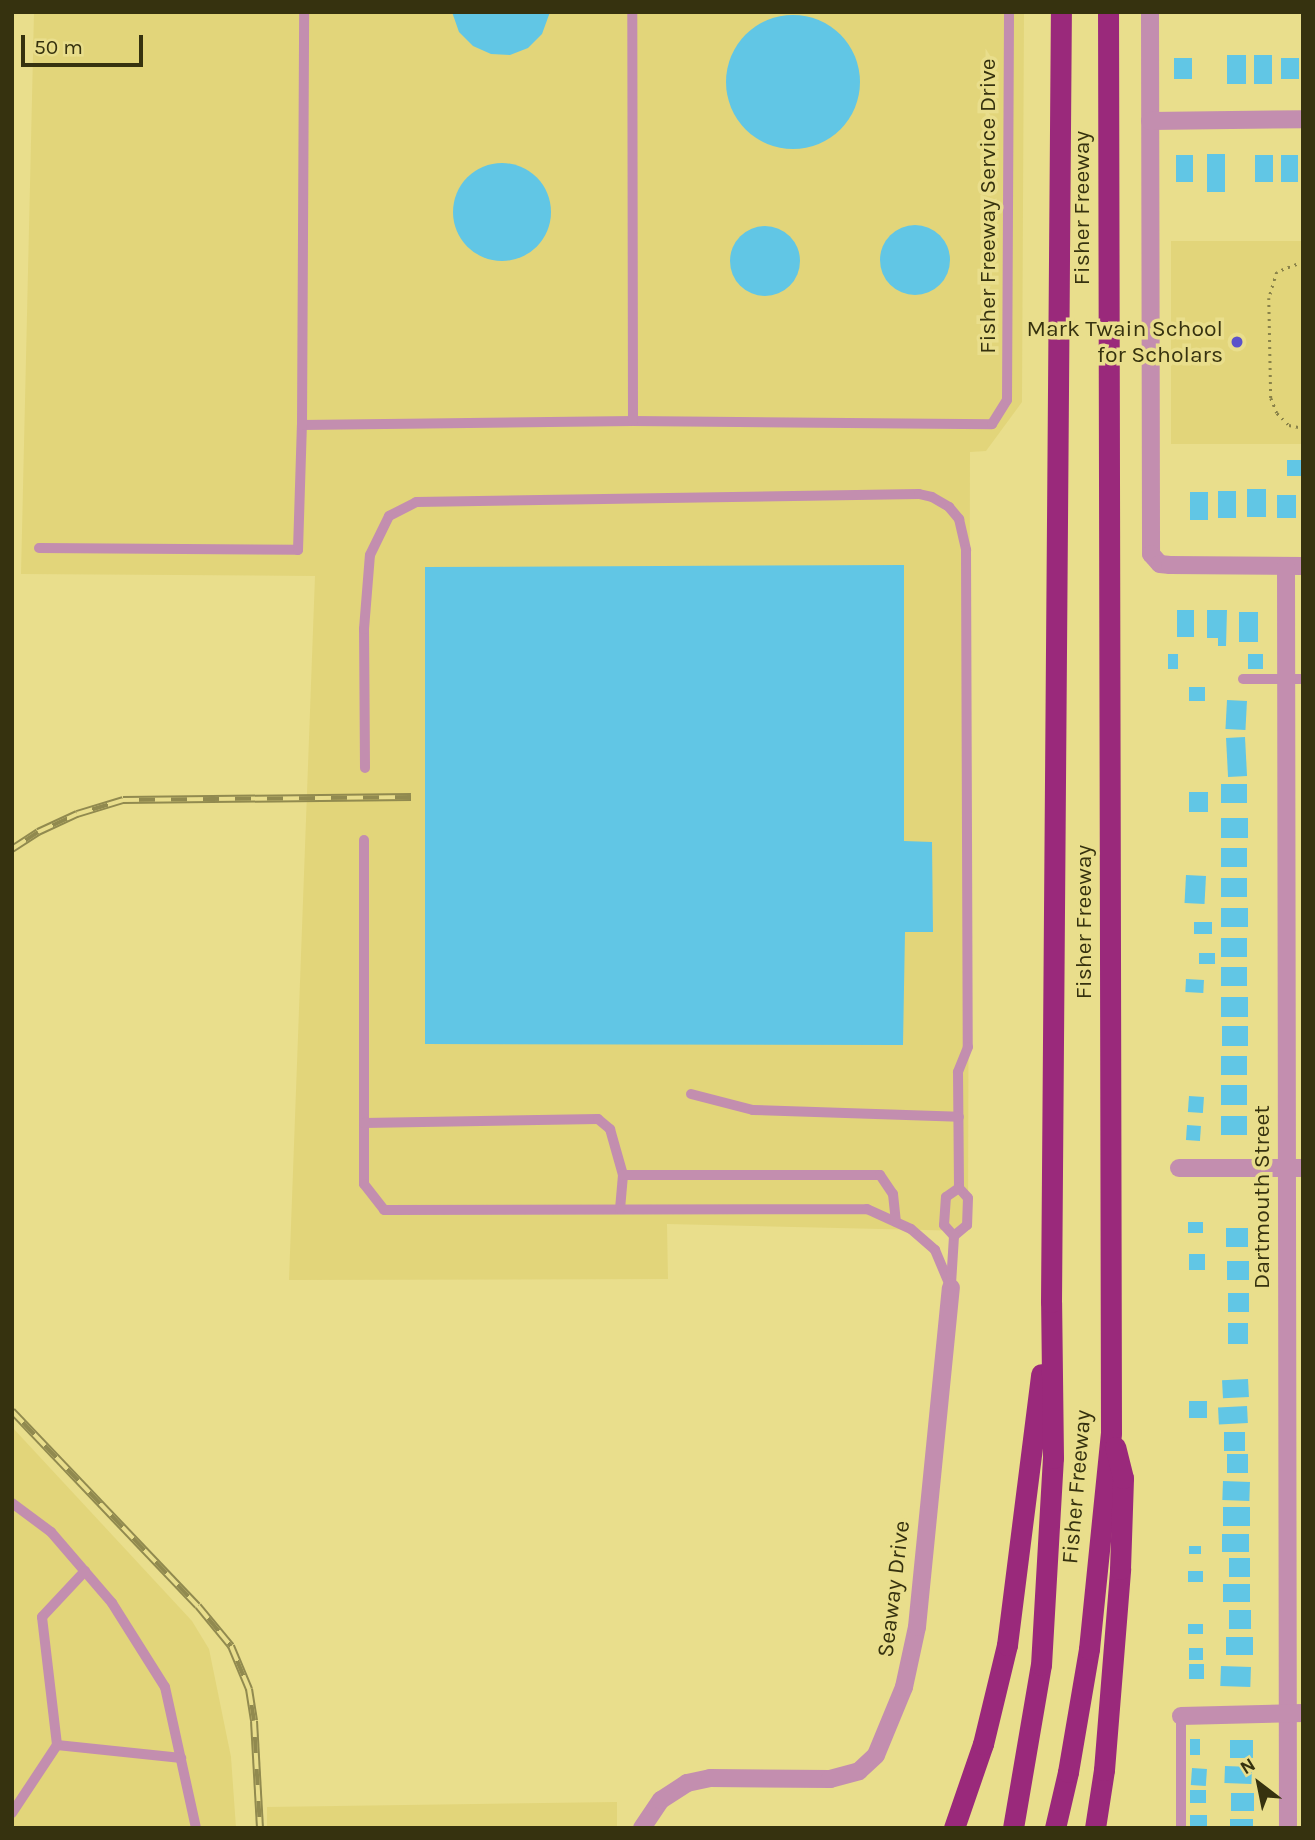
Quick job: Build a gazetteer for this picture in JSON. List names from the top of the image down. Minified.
{"streets":{"highway":["Fisher Freeway"],"street":["Dartmouth Street","Seaway Drive"],"lane":["Fisher Freeway Service Drive"]},"places":["Mark Twain School for Scholars"],"scale_bar":"50 m","north":"top left"}
